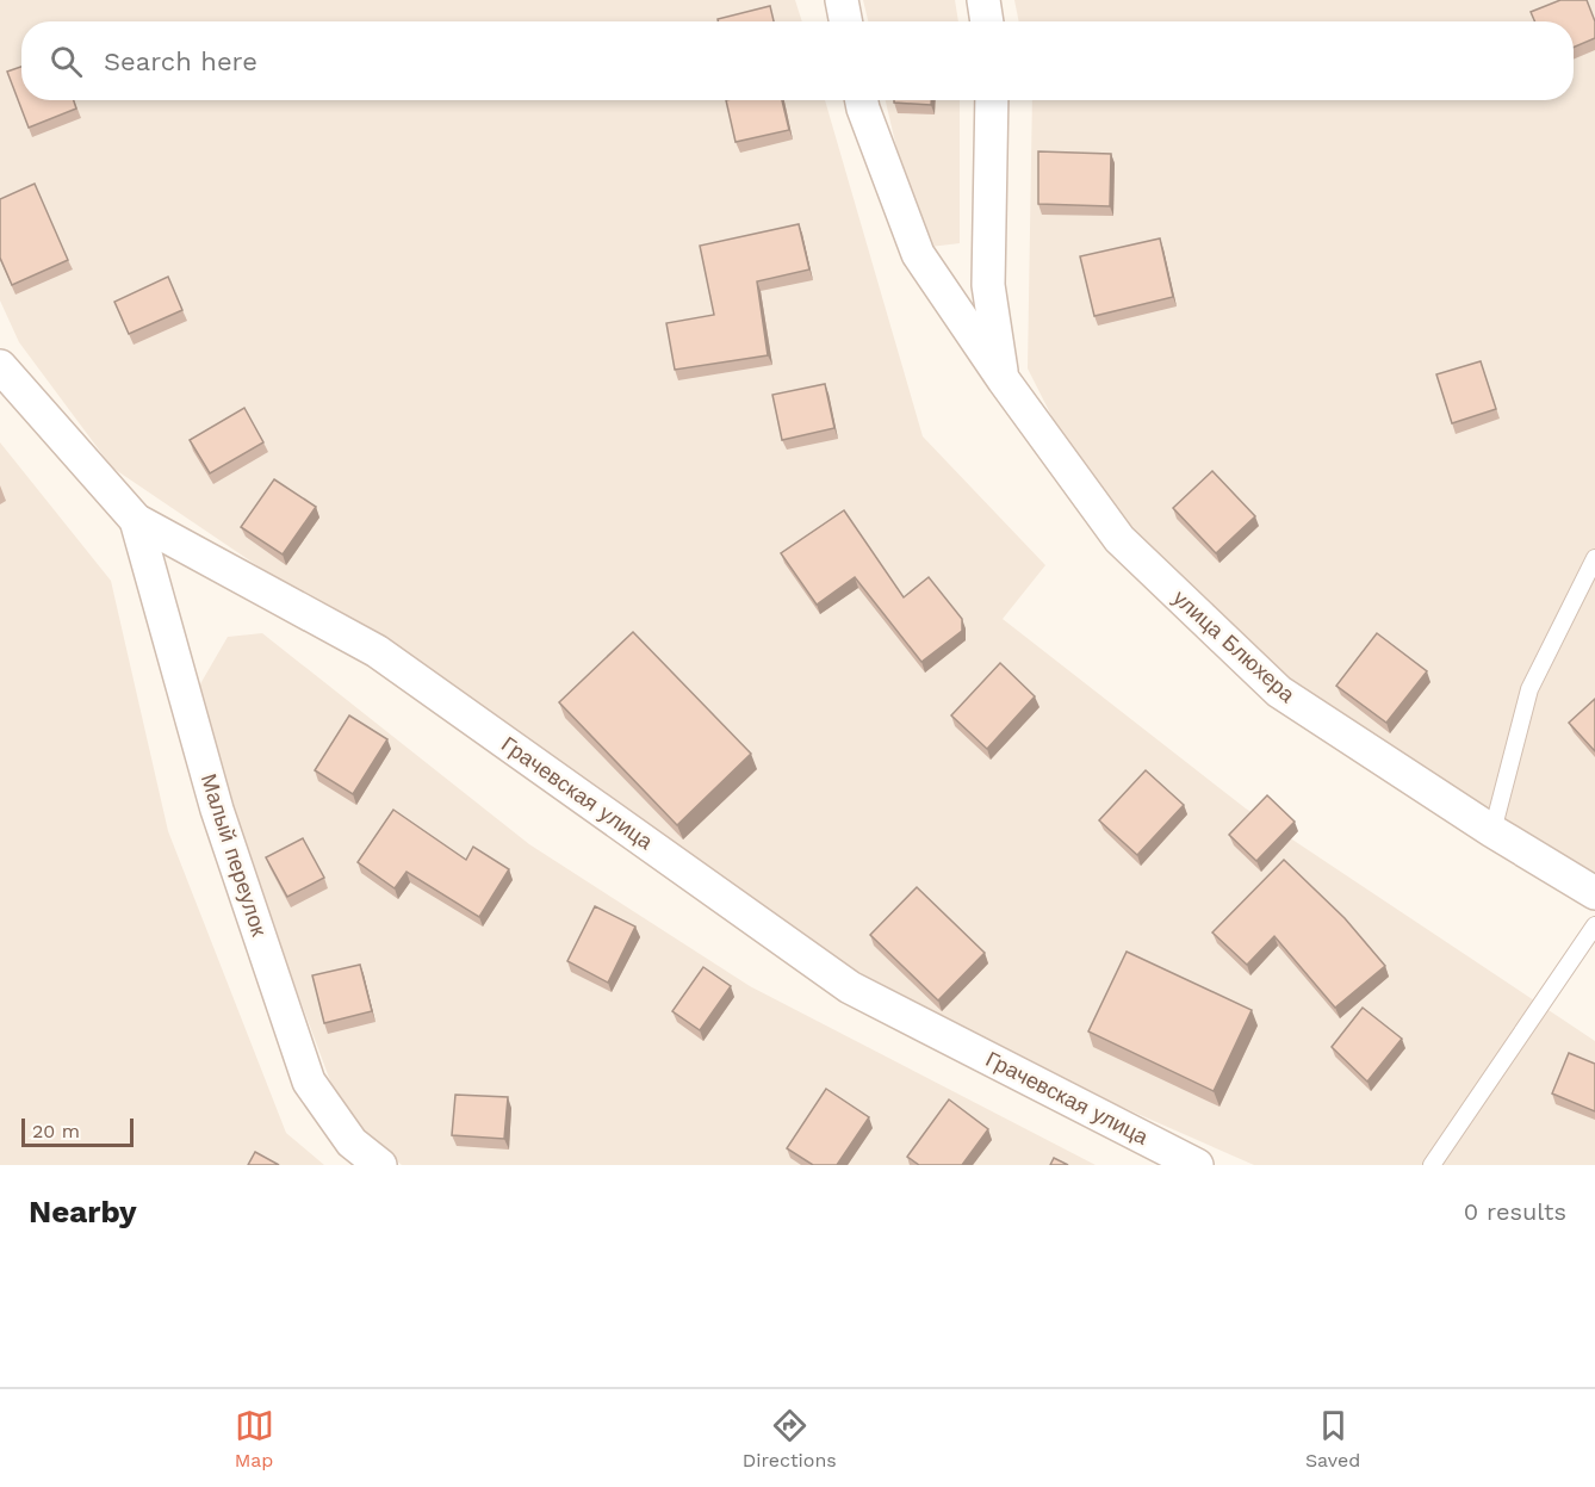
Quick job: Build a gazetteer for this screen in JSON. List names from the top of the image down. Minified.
{"streets":{"street":["улица Блюхера","Грачевская улица","Малый переулок"]},"crossings":[["Грачевская улица","Малый переулок"]],"scale_bar":"20 m","page":{"search":"Search here","scale":"20 m","heading":["Nearby","0 results"],"nav":["Map","Directions","Saved"]}}
